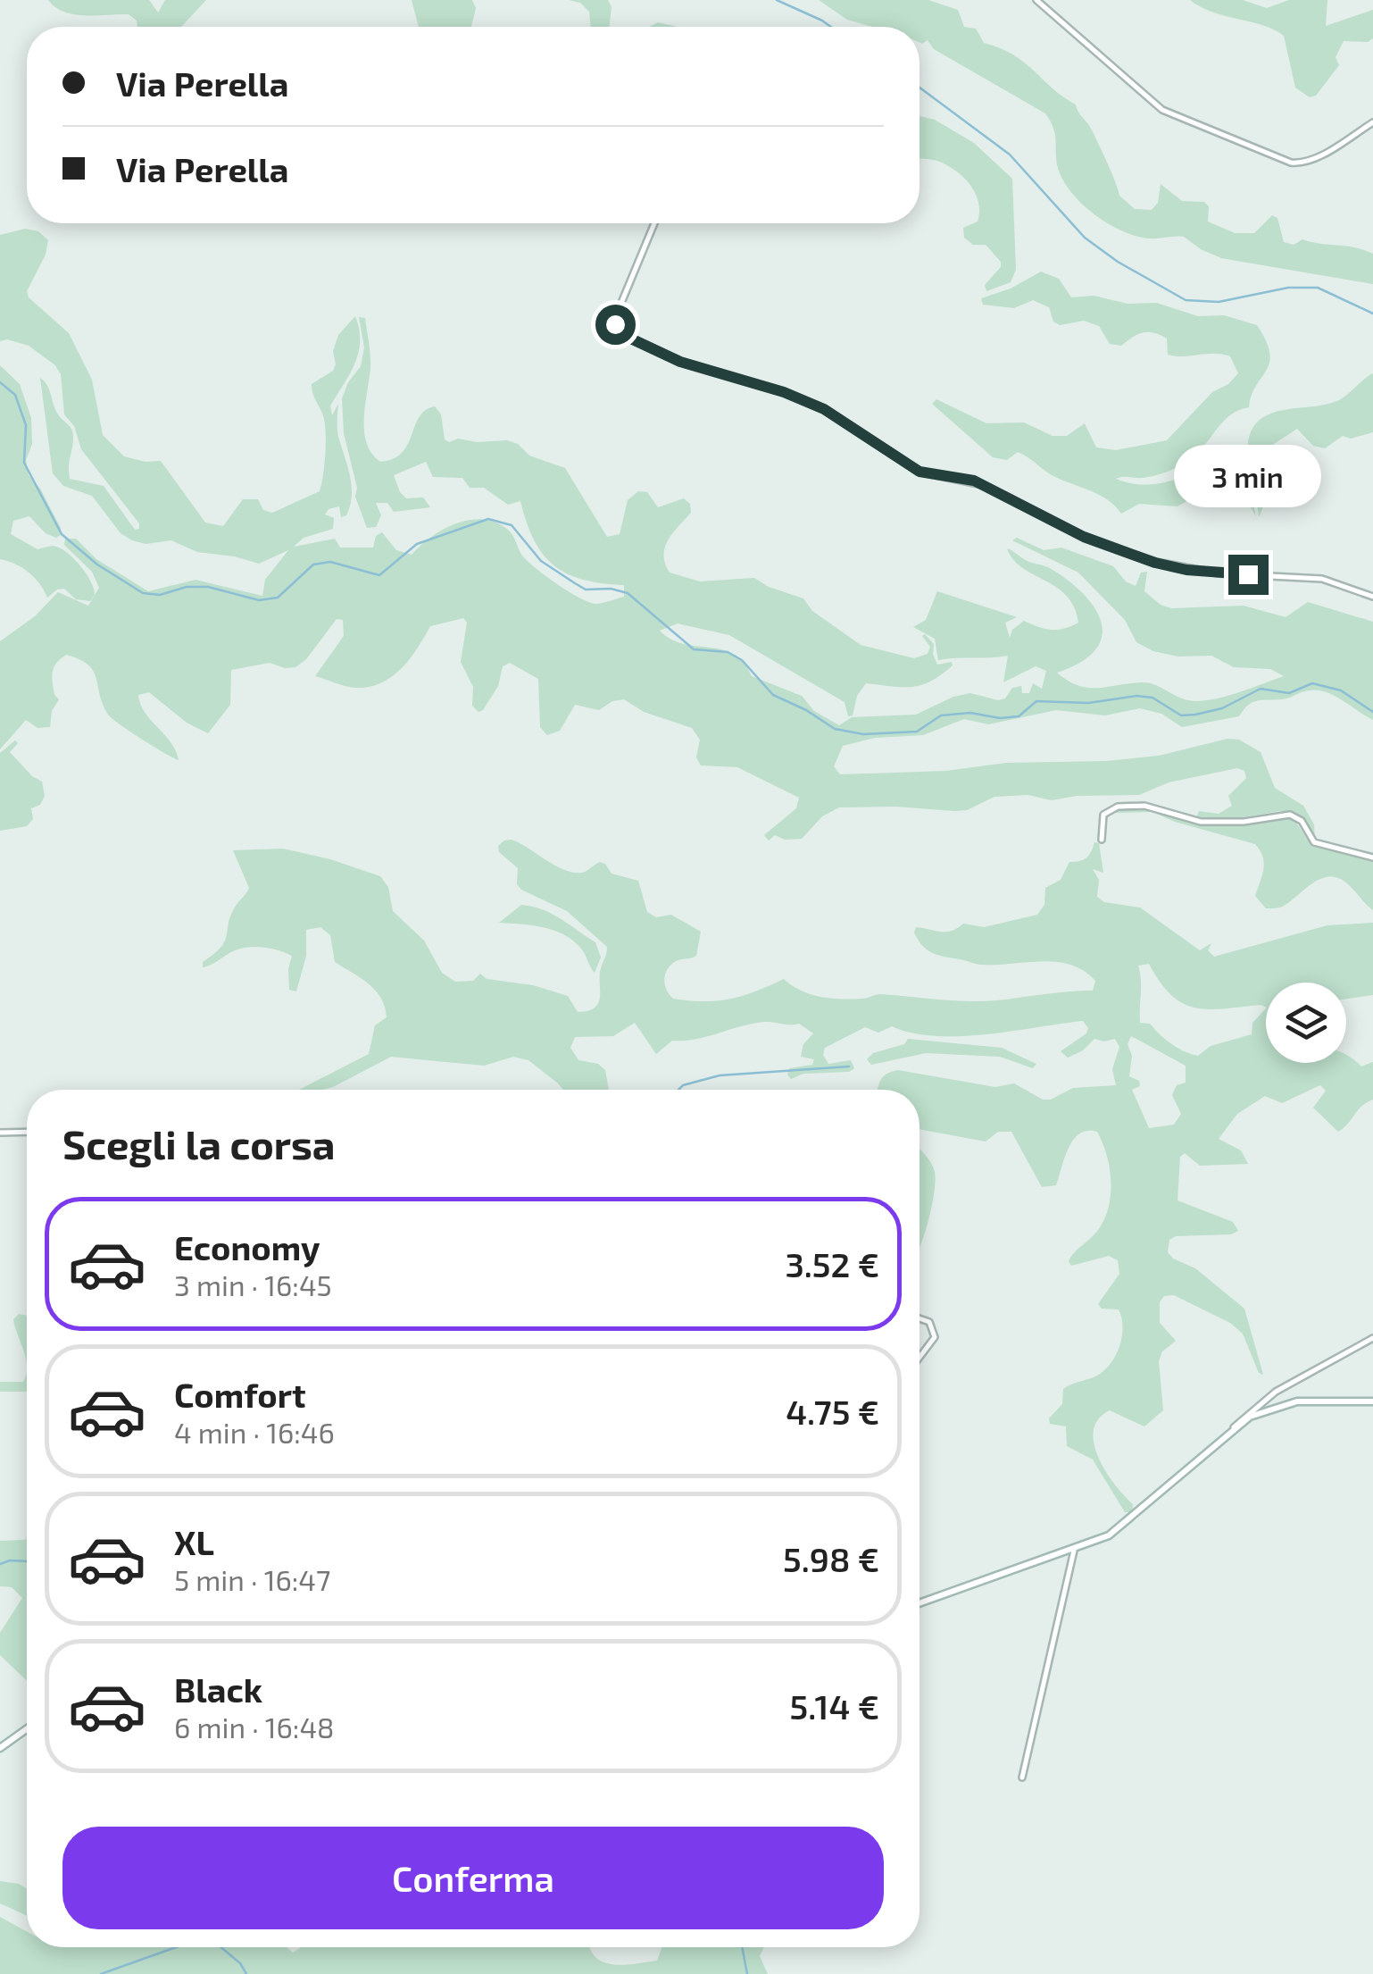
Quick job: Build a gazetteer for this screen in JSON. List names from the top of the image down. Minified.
{"page":{"banner":["Via Perella","Via Perella"],"bubble":"3 min","heading":"Scegli la corsa","list":[{"name":"Economy","note":"3 min · 16:45","value":"3.52 €"},{"name":"Comfort","note":"4 min · 16:46","value":"4.75 €"},{"name":"XL","note":"5 min · 16:47","value":"5.98 €"},{"name":"Black","note":"6 min · 16:48","value":"5.14 €"}],"buttons":"Conferma"}}
